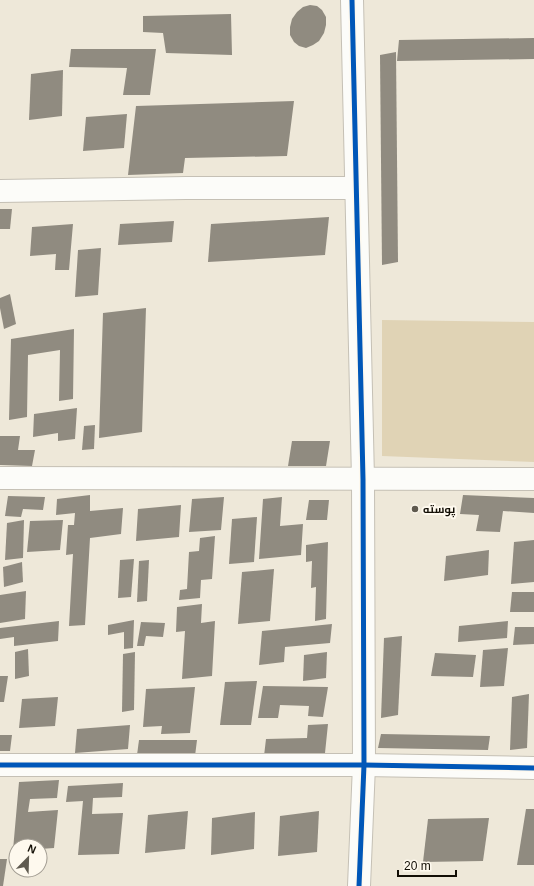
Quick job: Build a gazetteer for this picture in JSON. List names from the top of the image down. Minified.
{"places":["پوسته"],"scale_bar":"20 m","north":"top right"}
